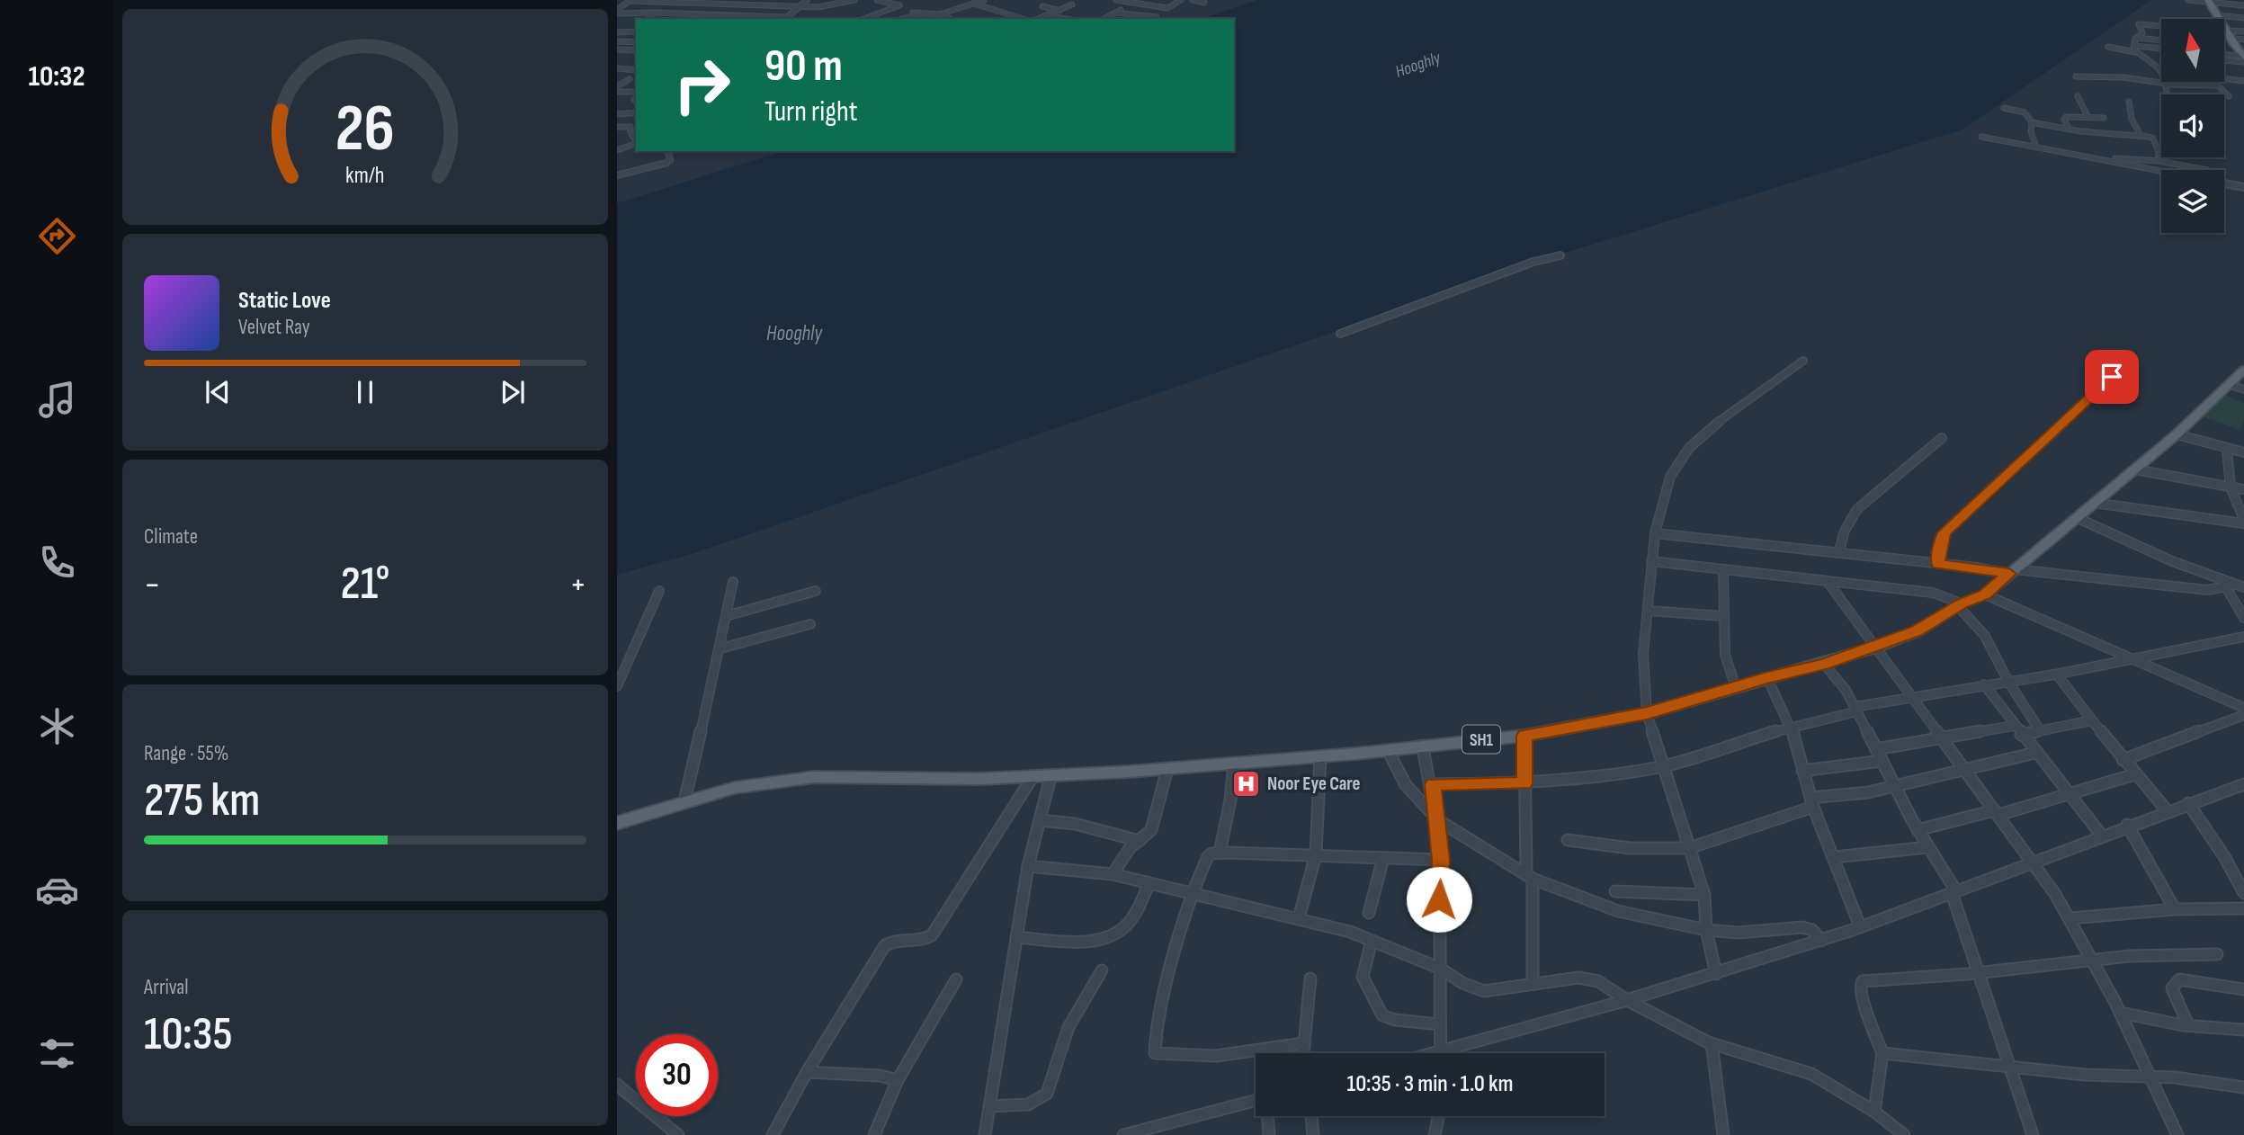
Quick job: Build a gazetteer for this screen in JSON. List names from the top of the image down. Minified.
{"streets":{"main road":["SH1"]},"water":["Hooghly"],"places":{"hospital":["Noor Eye Care"]},"north":"top","page":{"tabs":"10:32","turn":["90 m","Turn right"],"song":["Static Love","Velvet Ray"],"tile":["Climate",["Range · 55%","275 km"],["Arrival","10:35"]],"heat":["−","21°","+"],"limit":"30","trip":"10:35 · 3 min · 1.0 km","gauge":["26","km/h"]}}
